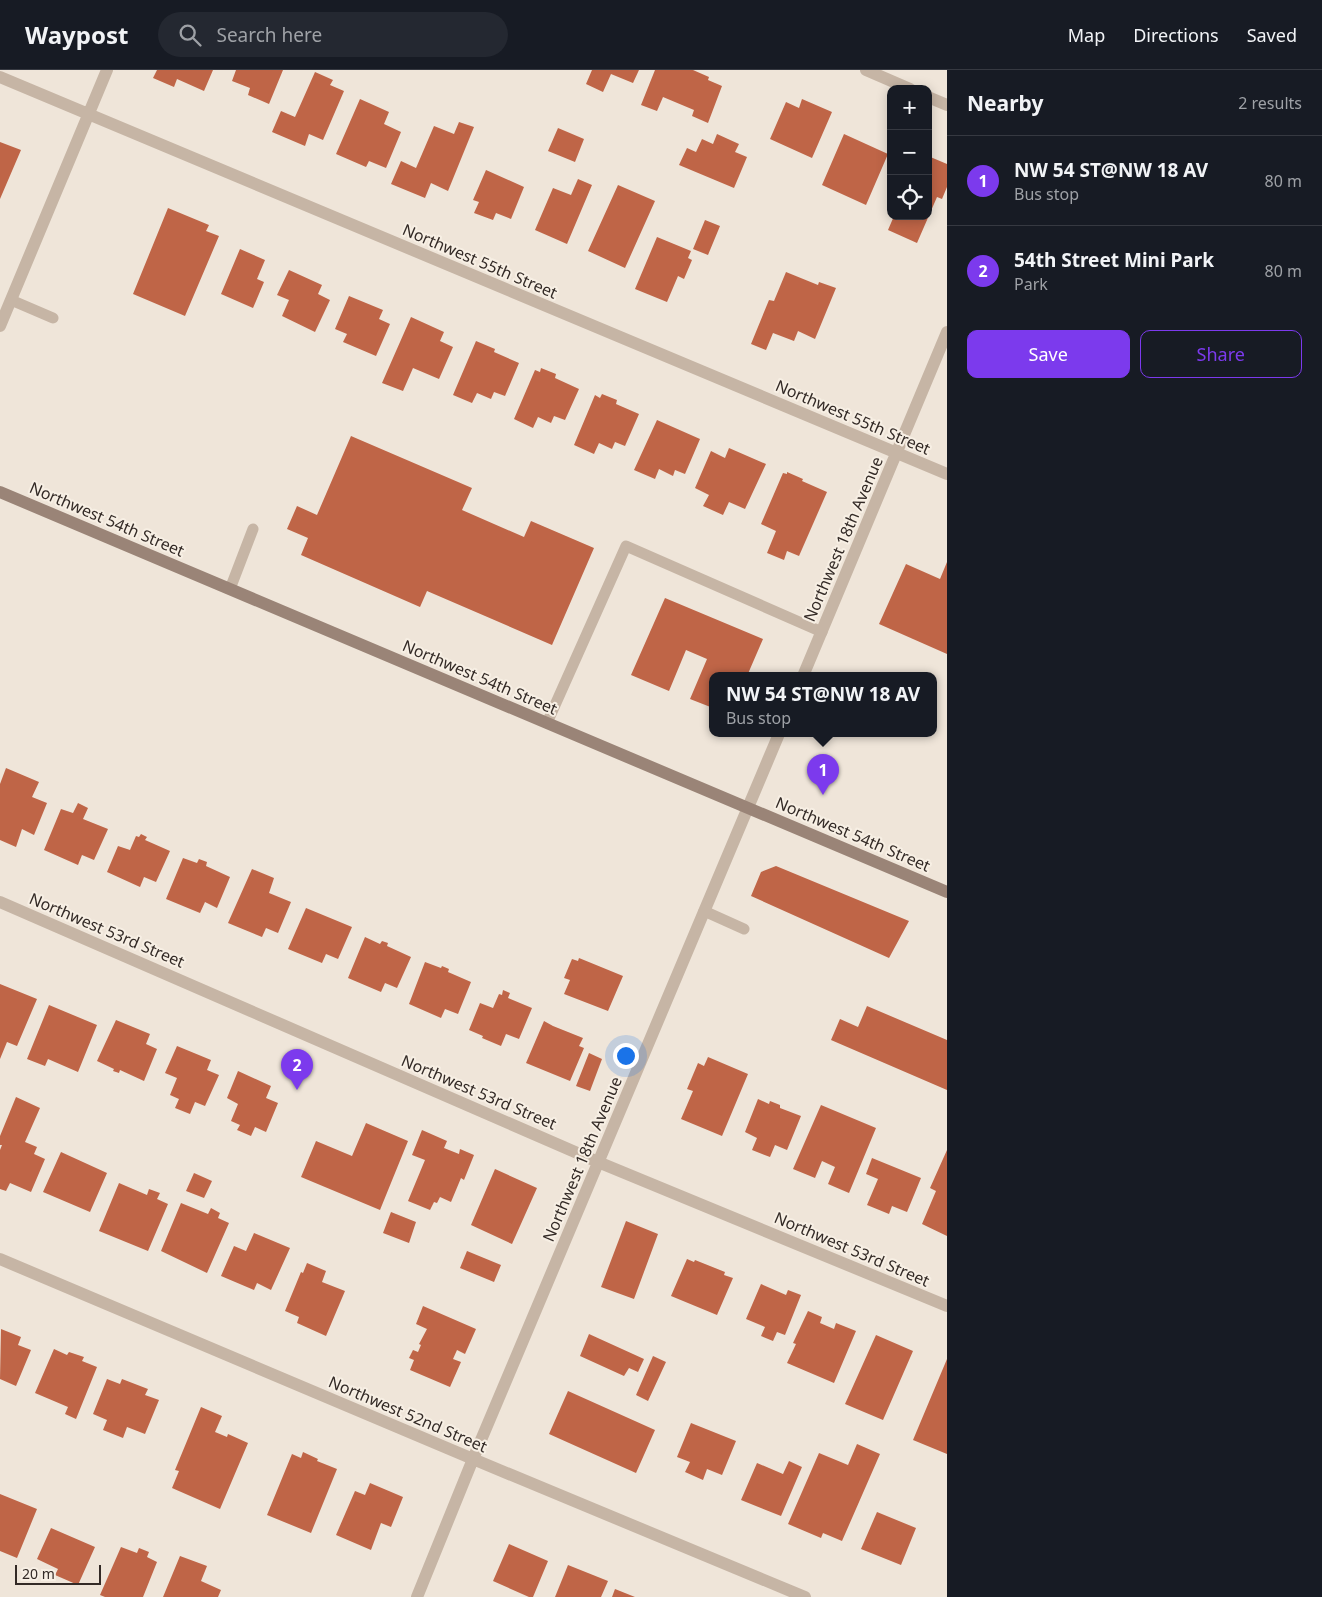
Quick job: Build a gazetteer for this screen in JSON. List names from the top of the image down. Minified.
{"streets":{"main road":["Northwest 54th Street"],"street":["Northwest 55th Street","Northwest 18th Avenue","Northwest 53rd Street","Northwest 52nd Street"]},"crossings":[["Northwest 55th Street","Northwest 18th Avenue"],["Northwest 54th Street","Northwest 18th Avenue"],["Northwest 18th Avenue","Northwest 53rd Street"],["Northwest 18th Avenue","Northwest 52nd Street"]],"scale_bar":"20 m","page":{"header":"Waypost","search":"Search here","nav":["Map","Directions","Saved"],"heading":["Nearby","2 results"],"map_buttons":["+","−"],"list":[{"mark":"1","name":"NW 54 ST@NW 18 AV","note":"Bus stop","value":"80 m"},{"mark":"2","name":"54th Street Mini Park","note":"Park","value":"80 m"}],"buttons":["Save","Share"],"popup":["NW 54 ST@NW 18 AV","Bus stop"],"pins":["1","2"],"scale":"20 m"}}
